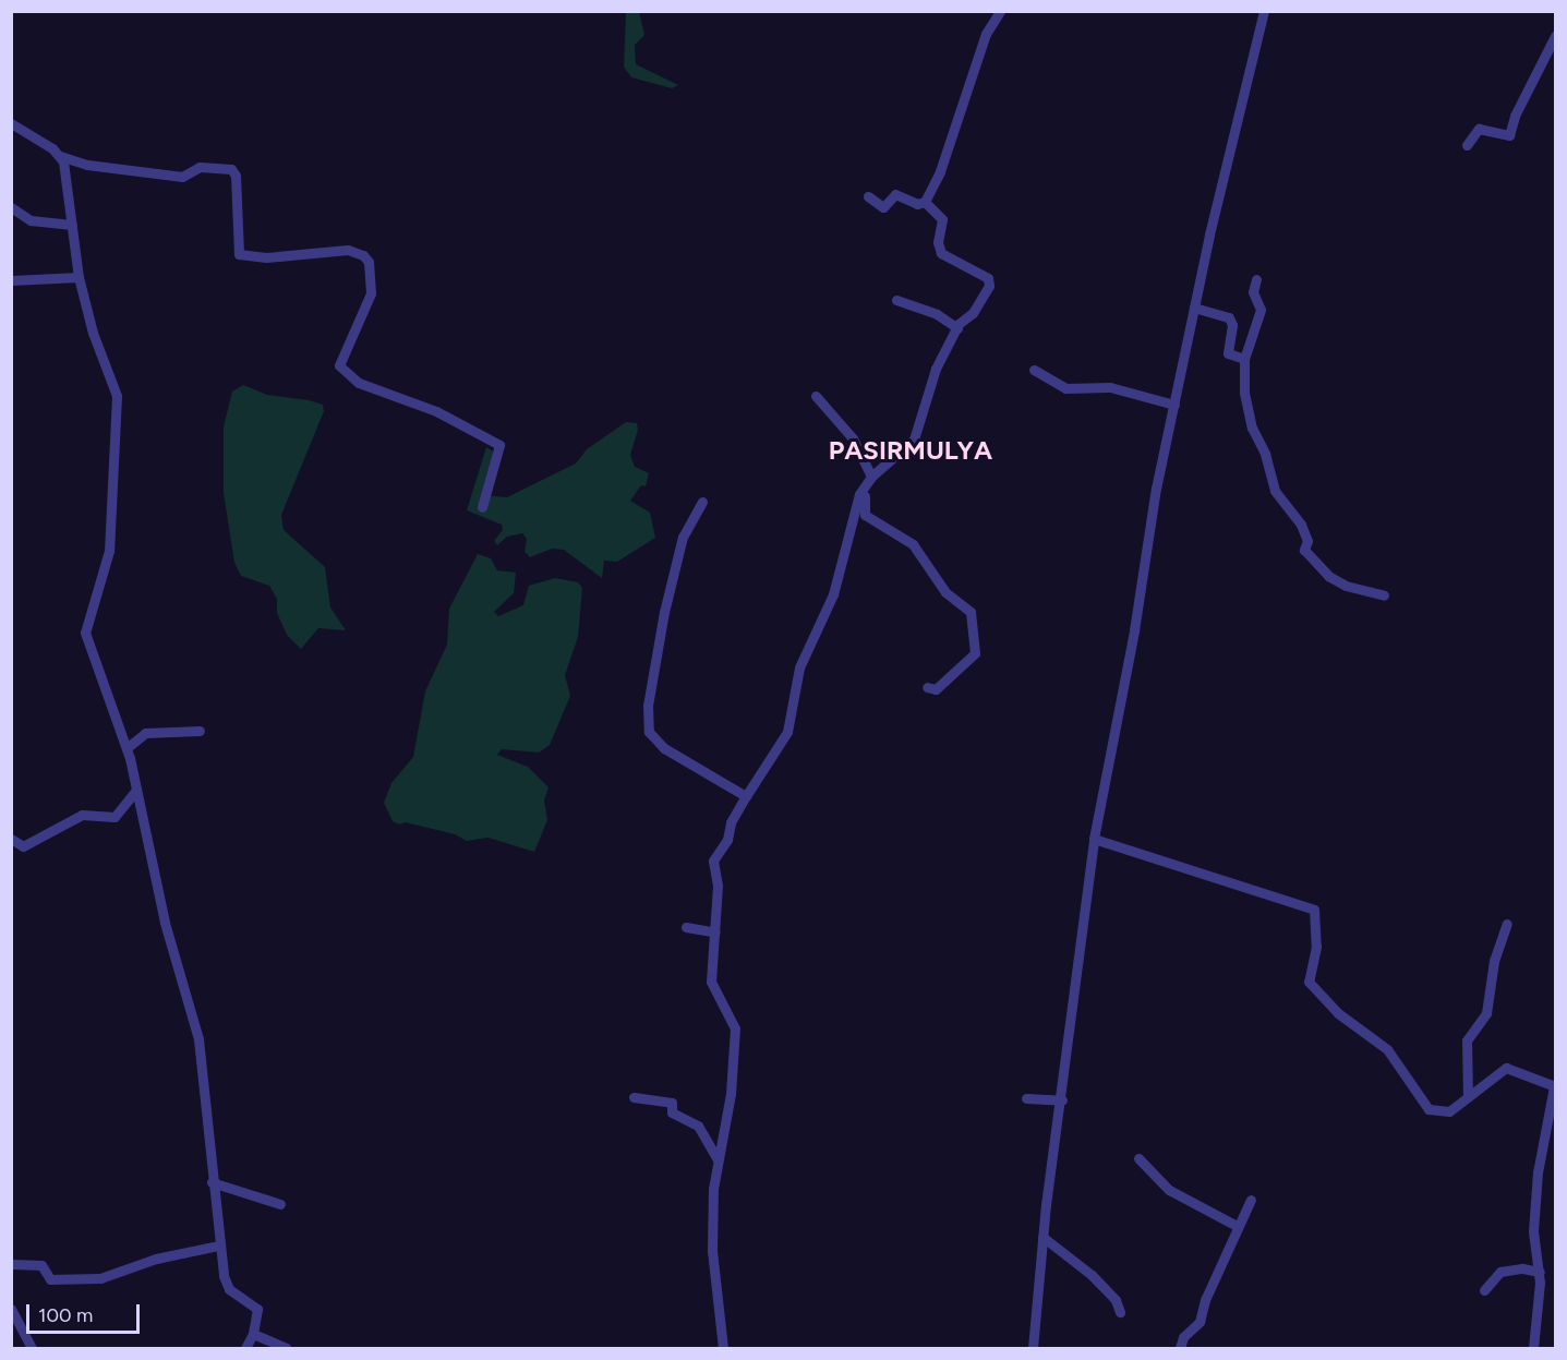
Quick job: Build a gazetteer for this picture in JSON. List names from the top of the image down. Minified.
{"districts":["PASIRMULYA"],"scale_bar":"100 m"}
